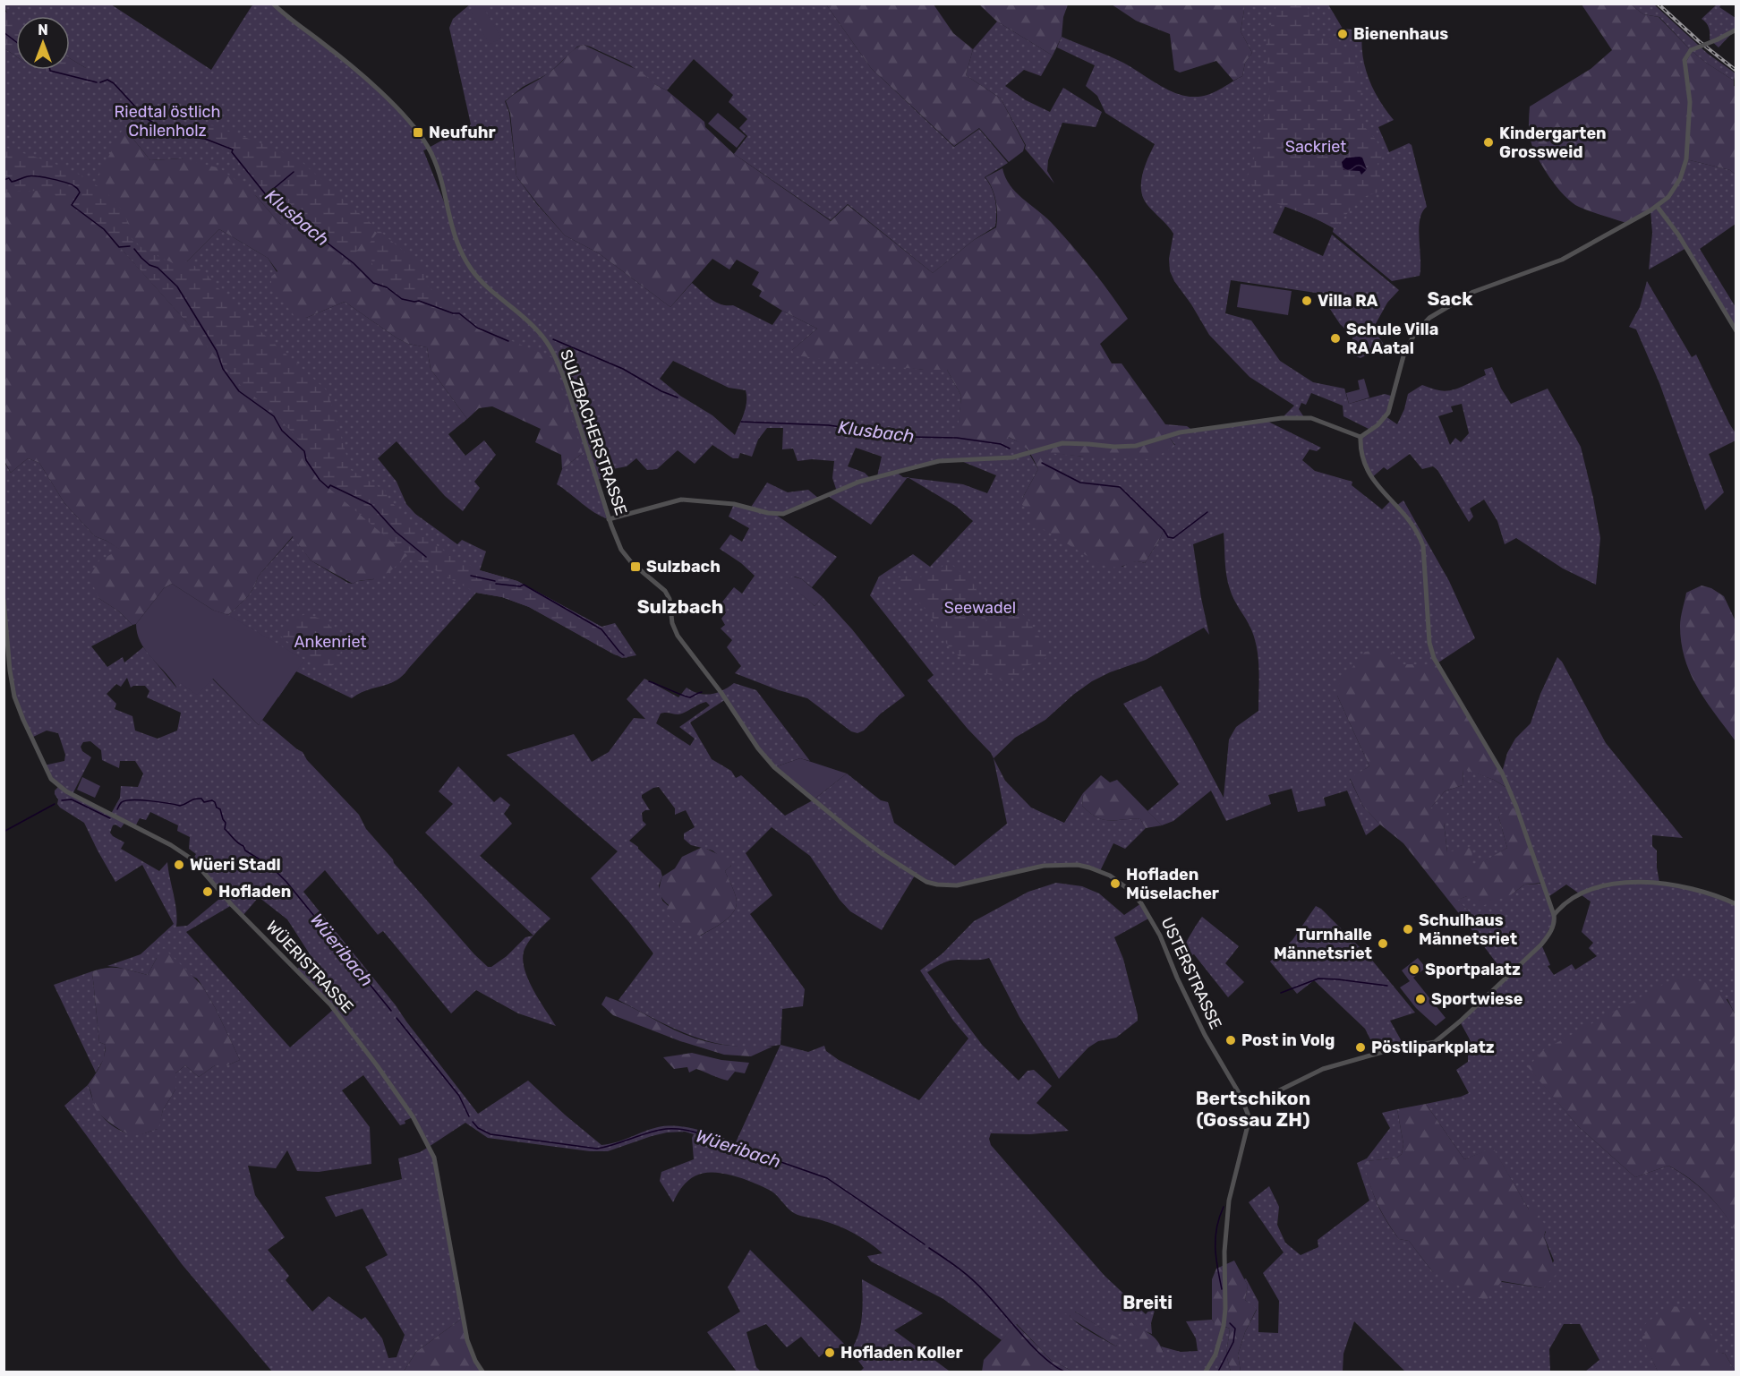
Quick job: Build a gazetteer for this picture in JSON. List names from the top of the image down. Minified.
{"streets":{"street":["SULZBACHERSTRASSE","WÜERISTRASSE","USTERSTRASSE"]},"crossings":[["SULZBACHERSTRASSE","USTERSTRASSE"]],"districts":["Sack","Sulzbach","Bertschikon (Gossau ZH)","Breiti"],"water":["Klusbach","Wüeribach"],"parks":["Riedtal östlich Chilenholz","Sackriet","Seewadel","Ankenriet"],"places":{"other":["Bienenhaus","Kindergarten Grossweid","Villa RA","Schule Villa RA Aatal","Wüeri Stadl","Hofladen Müselacher","Hofladen","Schulhaus Männetsriet","Turnhalle Männetsriet","Sportpalatz","Sportwiese","Post in Volg","Pöstliparkplatz","Hofladen Koller"],"transit":["Neufuhr","Sulzbach"]},"north":"top"}
